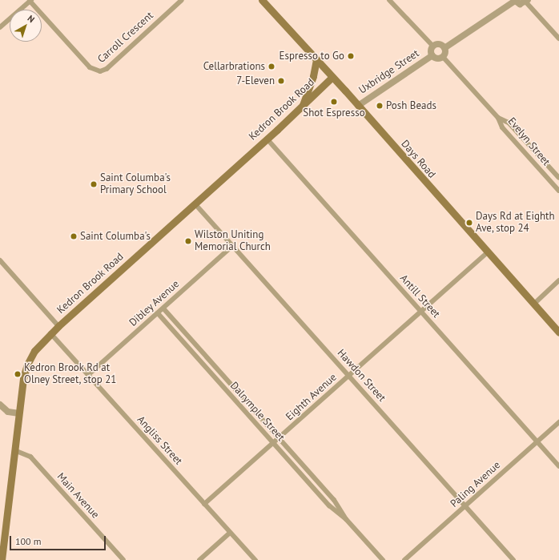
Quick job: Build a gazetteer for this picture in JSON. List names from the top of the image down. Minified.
{"streets":{"main road":["Kedron Brook Road","Days Road"],"street":["Carroll Crescent","Uxbridge Street","Evelyn Street","Antill Street","Dibley Avenue","Hawdon Street","Eighth Avenue","Dalrymple Street","Angliss Street","Paling Avenue","Main Avenue"]},"crossings":[["Uxbridge Street","Evelyn Street"],["Uxbridge Street","Days Road"],["Kedron Brook Road","Days Road"],["Kedron Brook Road","Antill Street"],["Kedron Brook Road","Hawdon Street"],["Kedron Brook Road","Angliss Street"],["Kedron Brook Road","Main Avenue"],["Days Road","Eighth Avenue"],["Antill Street","Eighth Avenue"],["Antill Street","Paling Avenue"],["Dibley Avenue","Hawdon Street"],["Dibley Avenue","Dalrymple Street"],["Dibley Avenue","Angliss Street"],["Hawdon Street","Eighth Avenue"],["Hawdon Street","Paling Avenue"],["Eighth Avenue","Dalrymple Street"],["Eighth Avenue","Angliss Street"]],"places":["Espresso to Go","Cellarbrations","7-Eleven","Shot Espresso","Posh Beads","Saint Columba's Primary School","Days Rd at Eighth Ave, stop 24","Saint Columba's","Wilston Uniting Memorial Church","Kedron Brook Rd at Olney Street, stop 21"],"scale_bar":"100 m","north":"top right"}
